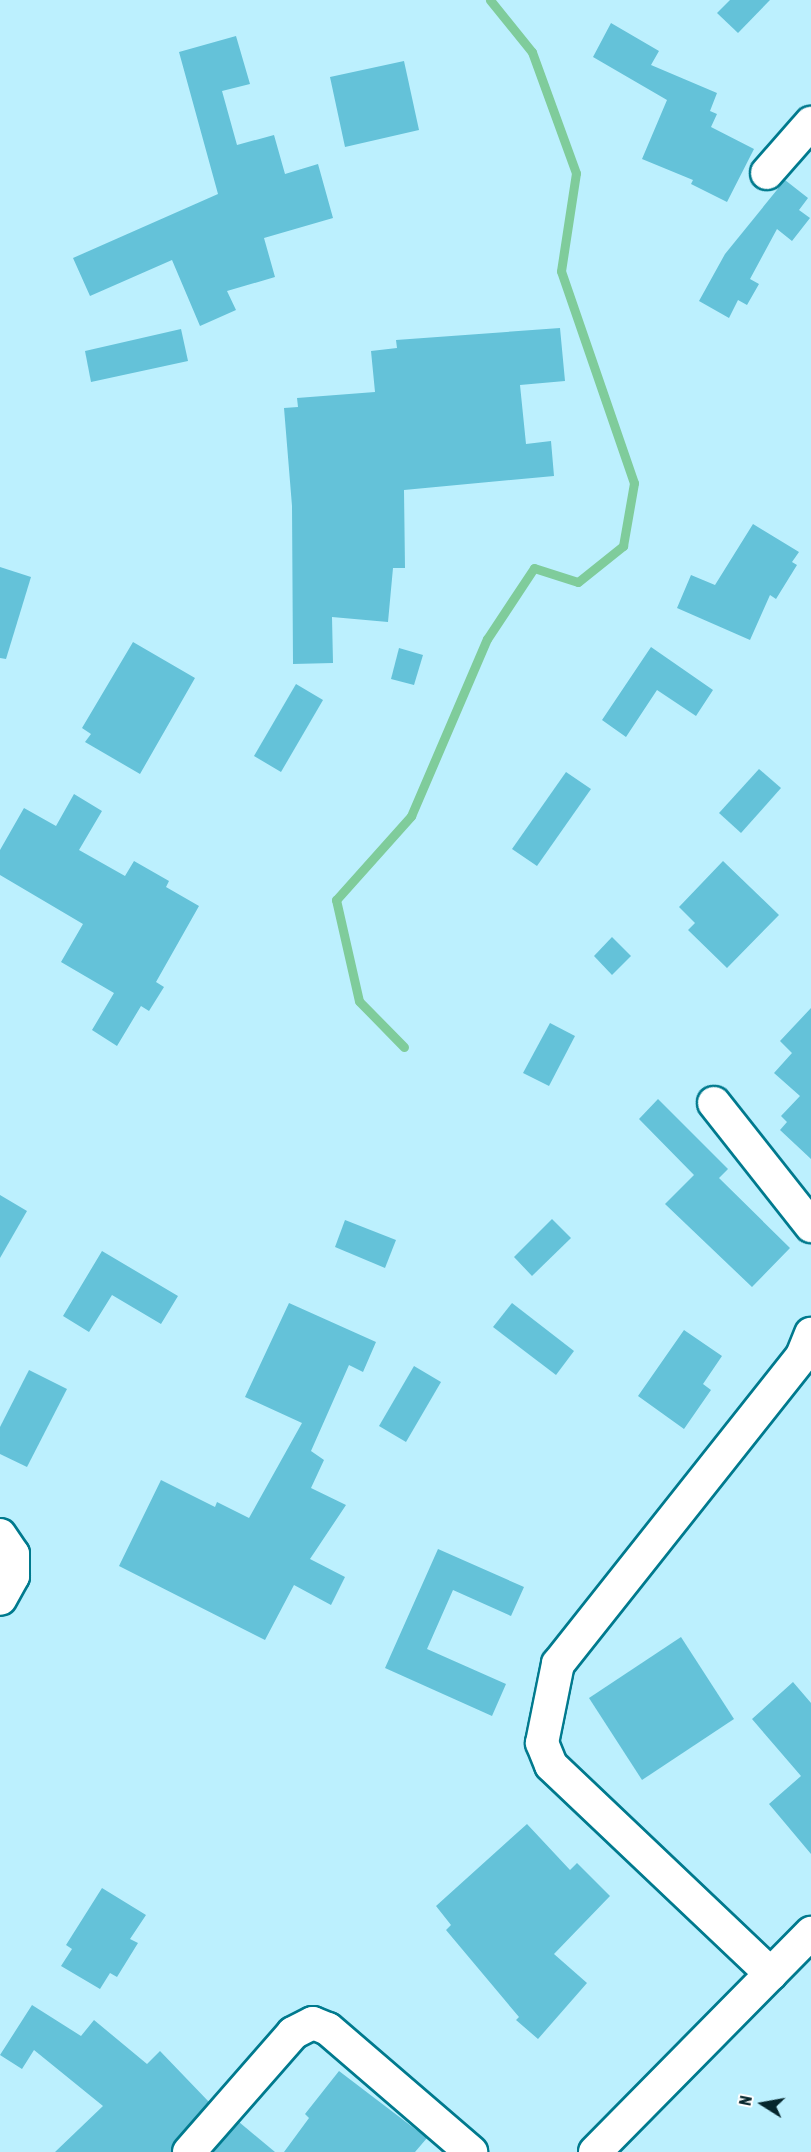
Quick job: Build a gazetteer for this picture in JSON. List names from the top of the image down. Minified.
{"north":"left"}
